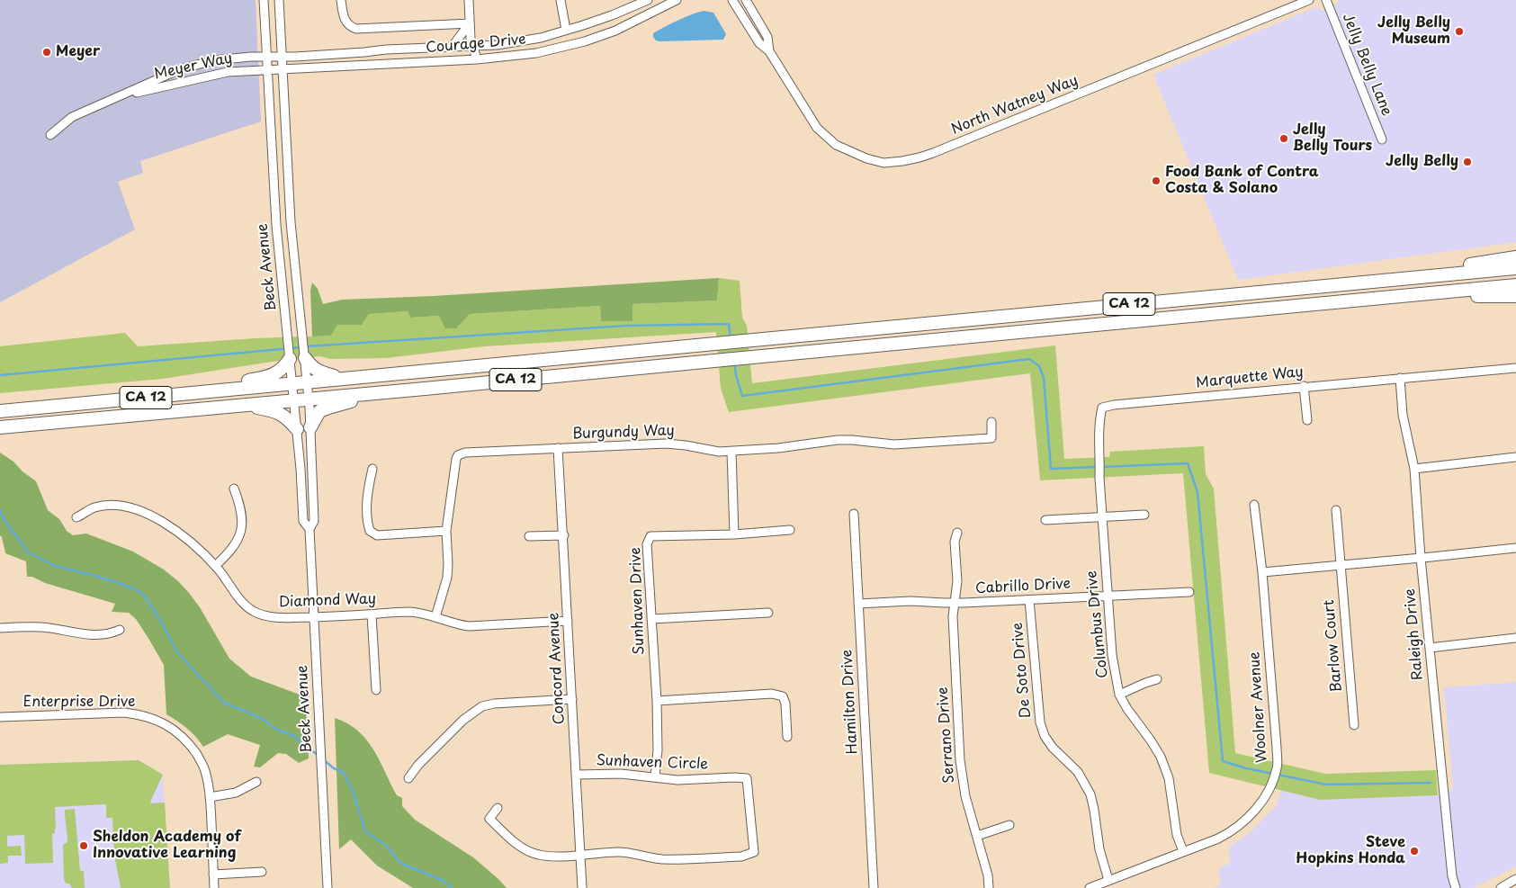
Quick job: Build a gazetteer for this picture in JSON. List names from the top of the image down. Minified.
{"streets":{"highway":["CA 12"],"street":["Courage Drive","Jelly Belly Lane","Meyer Way","North Watney Way","Beck Avenue","Marquette Way","Burgundy Way","Cabrillo Drive","Diamond Way","Sunhaven Drive","Columbus Drive","Raleigh Drive","Barlow Court","Concord Avenue","De Soto Drive","Hamilton Drive","Enterprise Drive","Woolner Avenue","Serrano Drive","Sunhaven Circle"]},"crossings":[["Courage Drive","Meyer Way"],["Courage Drive","Beck Avenue"],["Meyer Way","Beck Avenue"],["Beck Avenue","CA 12"],["Beck Avenue","Diamond Way"],["Marquette Way","Columbus Drive"],["Marquette Way","Raleigh Drive"],["Burgundy Way","Diamond Way"],["Burgundy Way","Concord Avenue"],["Cabrillo Drive","Columbus Drive"],["Cabrillo Drive","De Soto Drive"],["Cabrillo Drive","Hamilton Drive"],["Cabrillo Drive","Serrano Drive"],["Diamond Way","Concord Avenue"],["Sunhaven Drive","Sunhaven Circle"],["Columbus Drive","Woolner Avenue"],["Concord Avenue","Sunhaven Circle"],["De Soto Drive","Woolner Avenue"]],"places":["Jelly Belly Museum","Meyer","Jelly Belly Tours","Jelly Belly","Food Bank of Contra Costa & Solano","Sheldon Academy of Innovative Learning","Steve Hopkins Honda"]}
